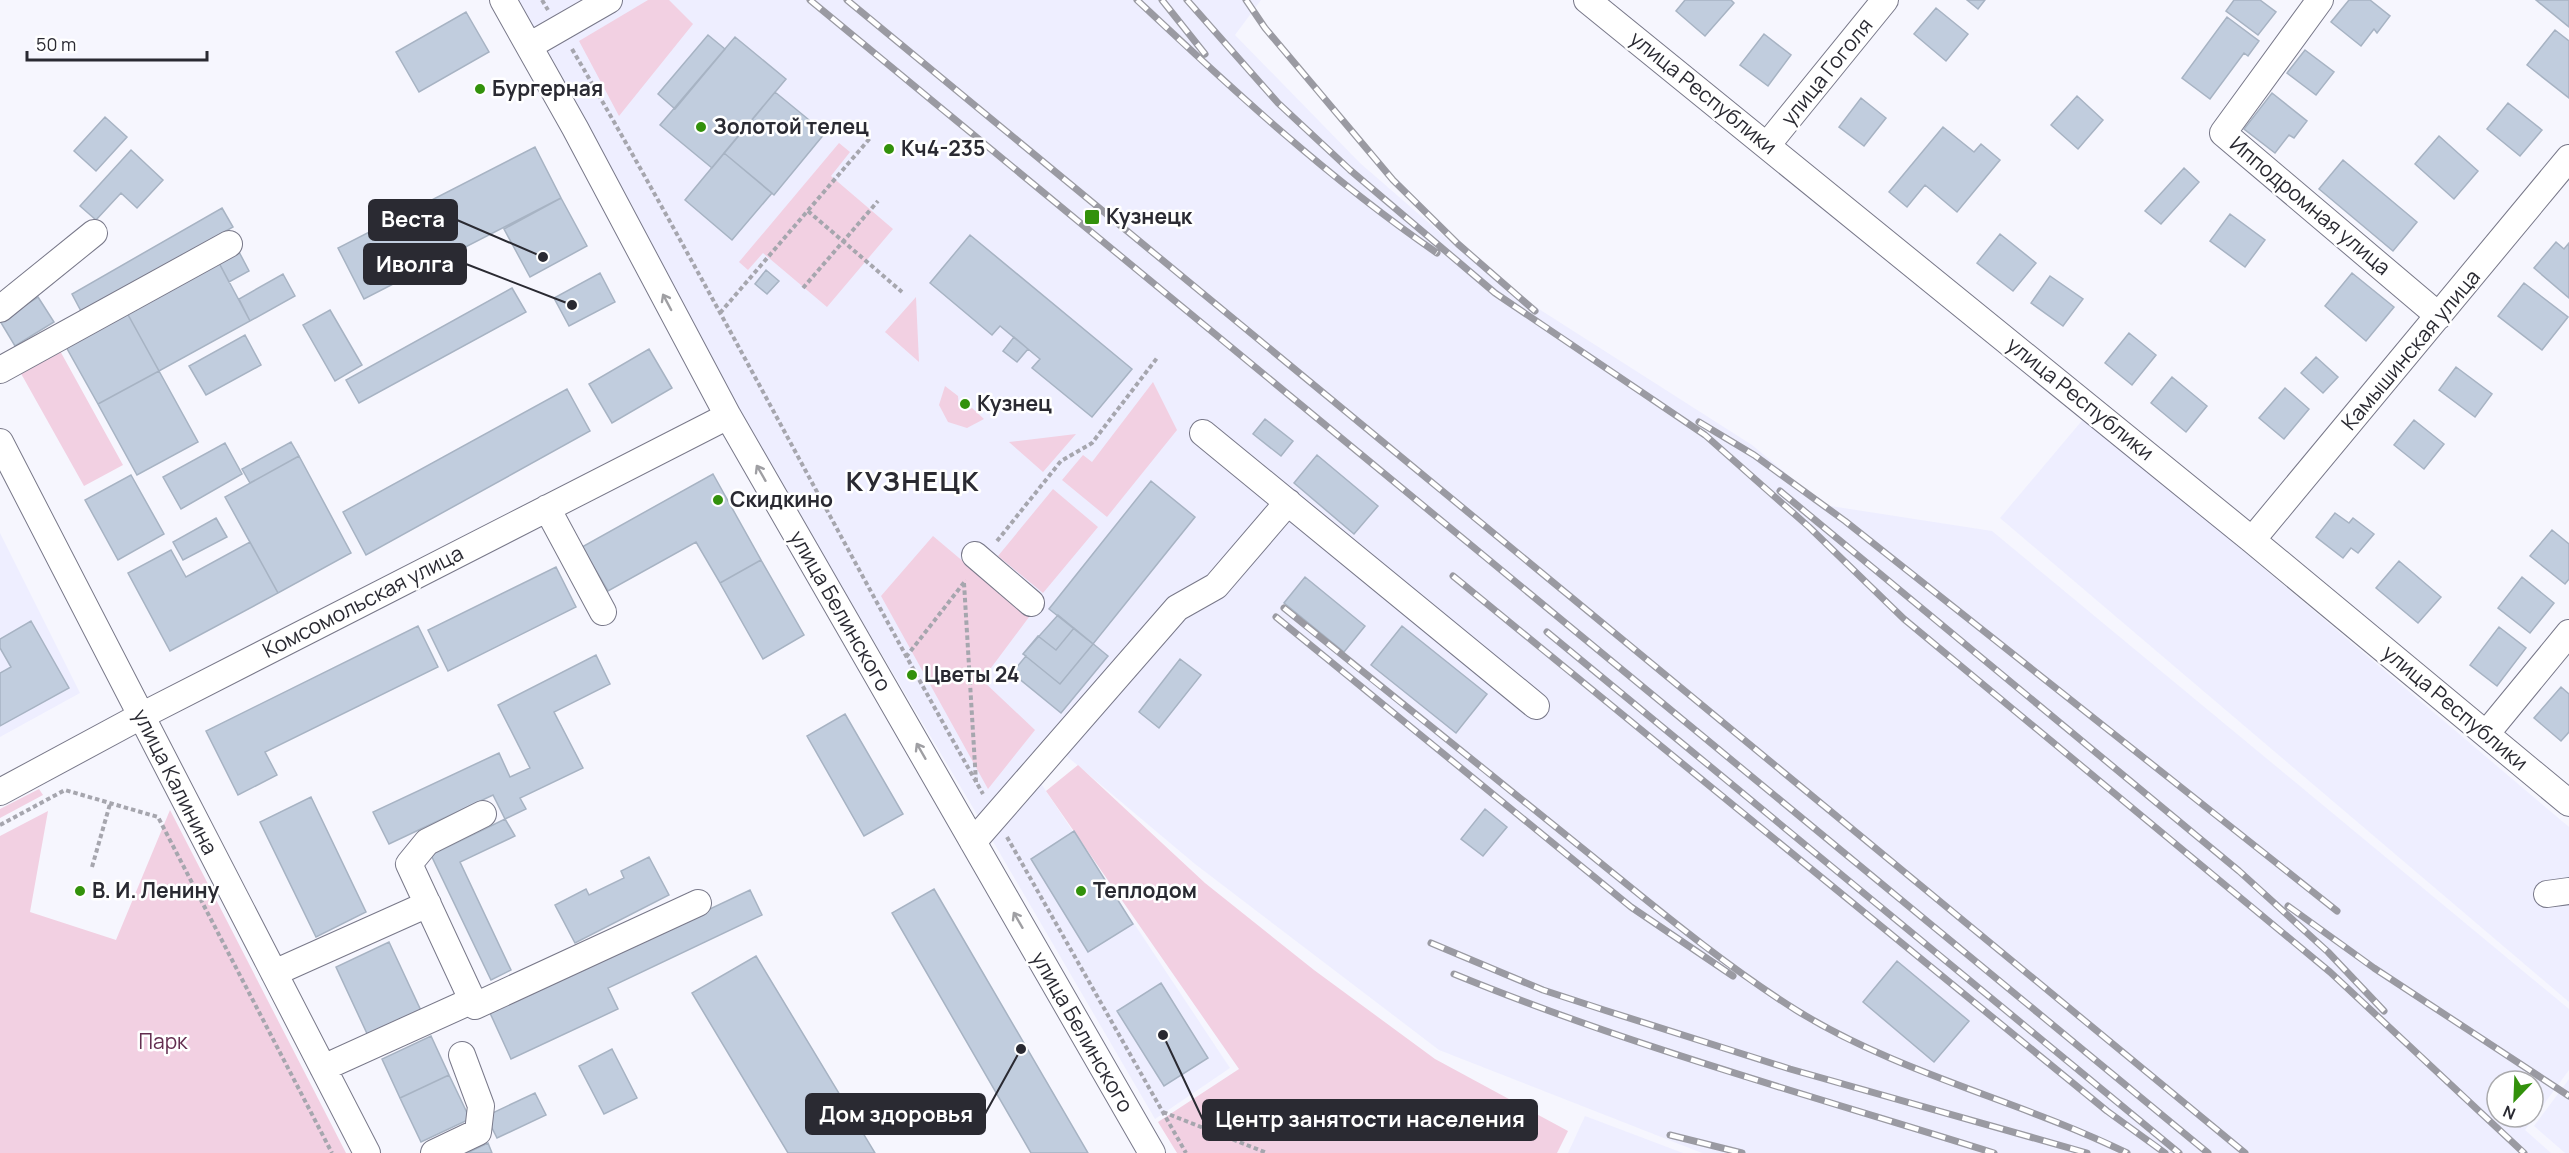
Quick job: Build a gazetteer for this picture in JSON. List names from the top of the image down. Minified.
{"streets":{"street":["улица Гоголя","улица Республики","Ипподромная улица","Камышинская улица","Комсомольская улица","улица Белинского","улица Калинина"]},"crossings":[["улица Гоголя","улица Республики"],["улица Республики","Камышинская улица"],["Ипподромная улица","Камышинская улица"],["Комсомольская улица","улица Белинского"],["Комсомольская улица","улица Калинина"]],"one_way":["улица Белинского"],"districts":["КУЗНЕЦК"],"parks":["Парк"],"places":{"other":["Бургерная","Золотой телец","Кч4-235","Веста","Иволга","Кузнец","Скидкино","Цветы 24","В. И. Ленину","Теплодом","Центр занятости населения","Дом здоровья"],"transit":["Кузнецк"]},"scale_bar":"50 m","north":"bottom left"}
